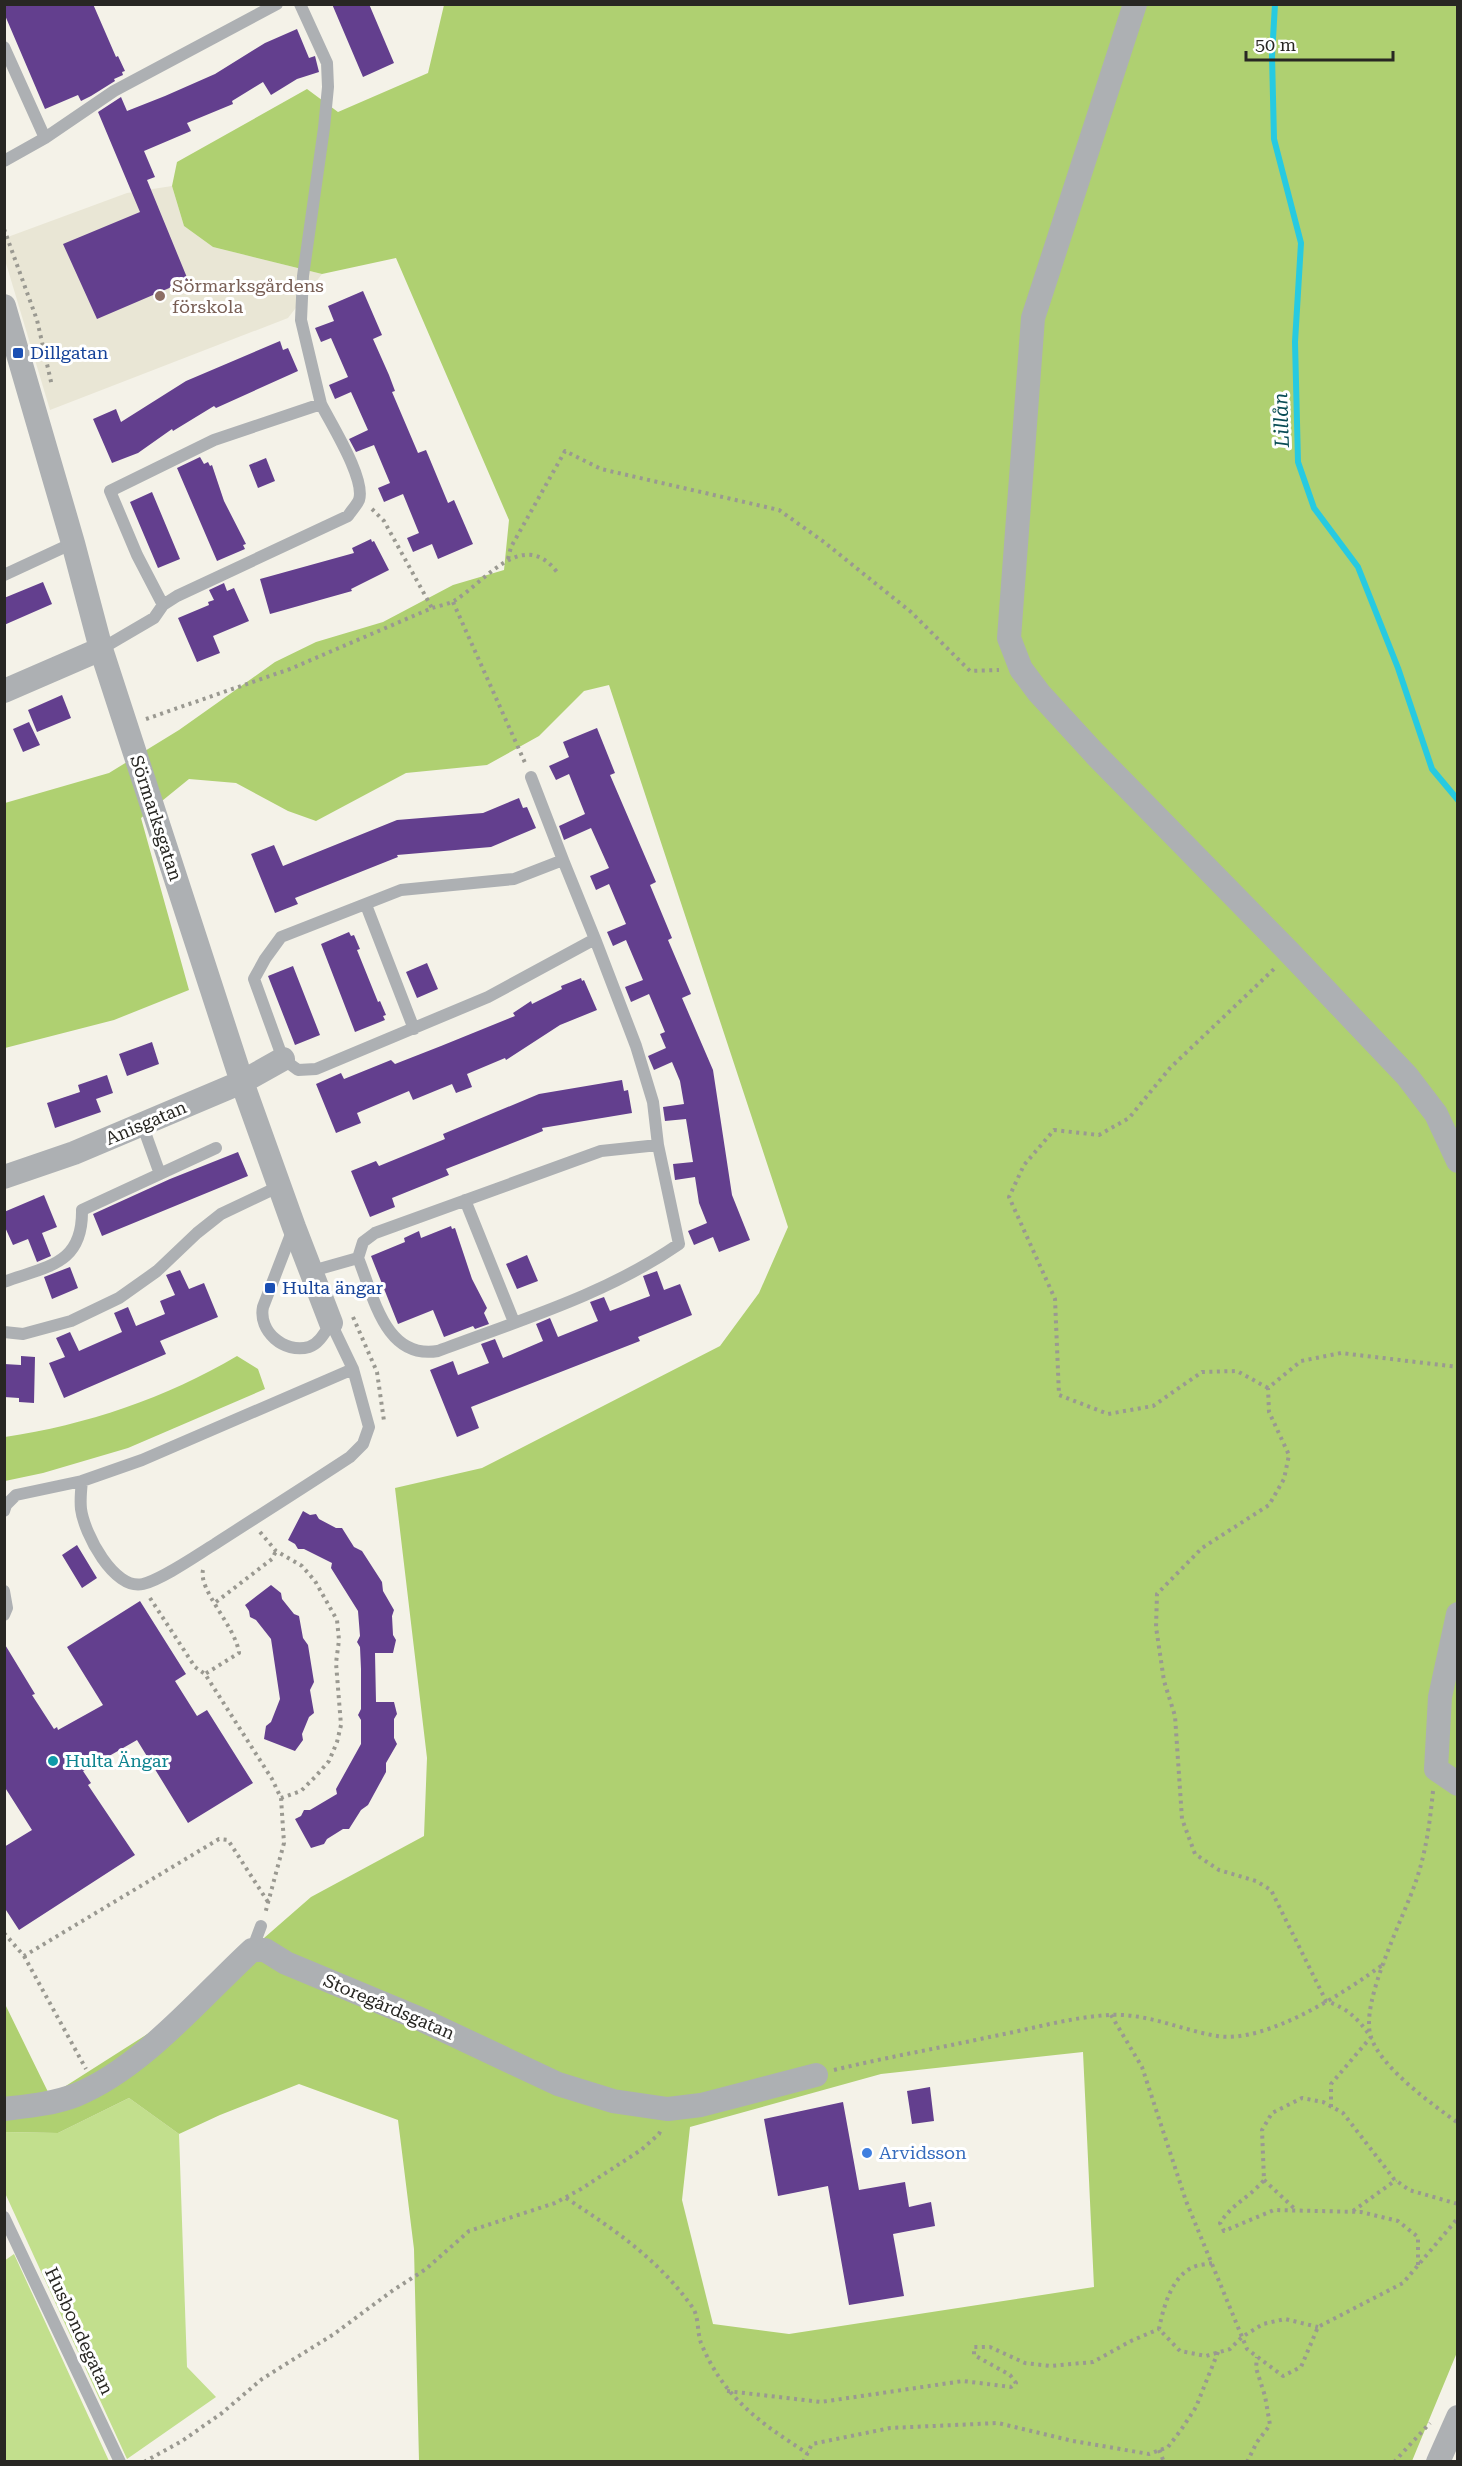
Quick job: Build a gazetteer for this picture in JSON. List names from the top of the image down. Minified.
{"streets":{"street":["Sörmarksgatan","Anisgatan","Storegårdsgatan"],"lane":["Husbondegatan"]},"crossings":[["Sörmarksgatan","Anisgatan"]],"water":["Lillån"],"places":{"other":["Sörmarksgårdens förskola","Hulta Ängar","Arvidsson"],"transit":["Dillgatan","Hulta ängar"]},"scale_bar":"50 m"}
